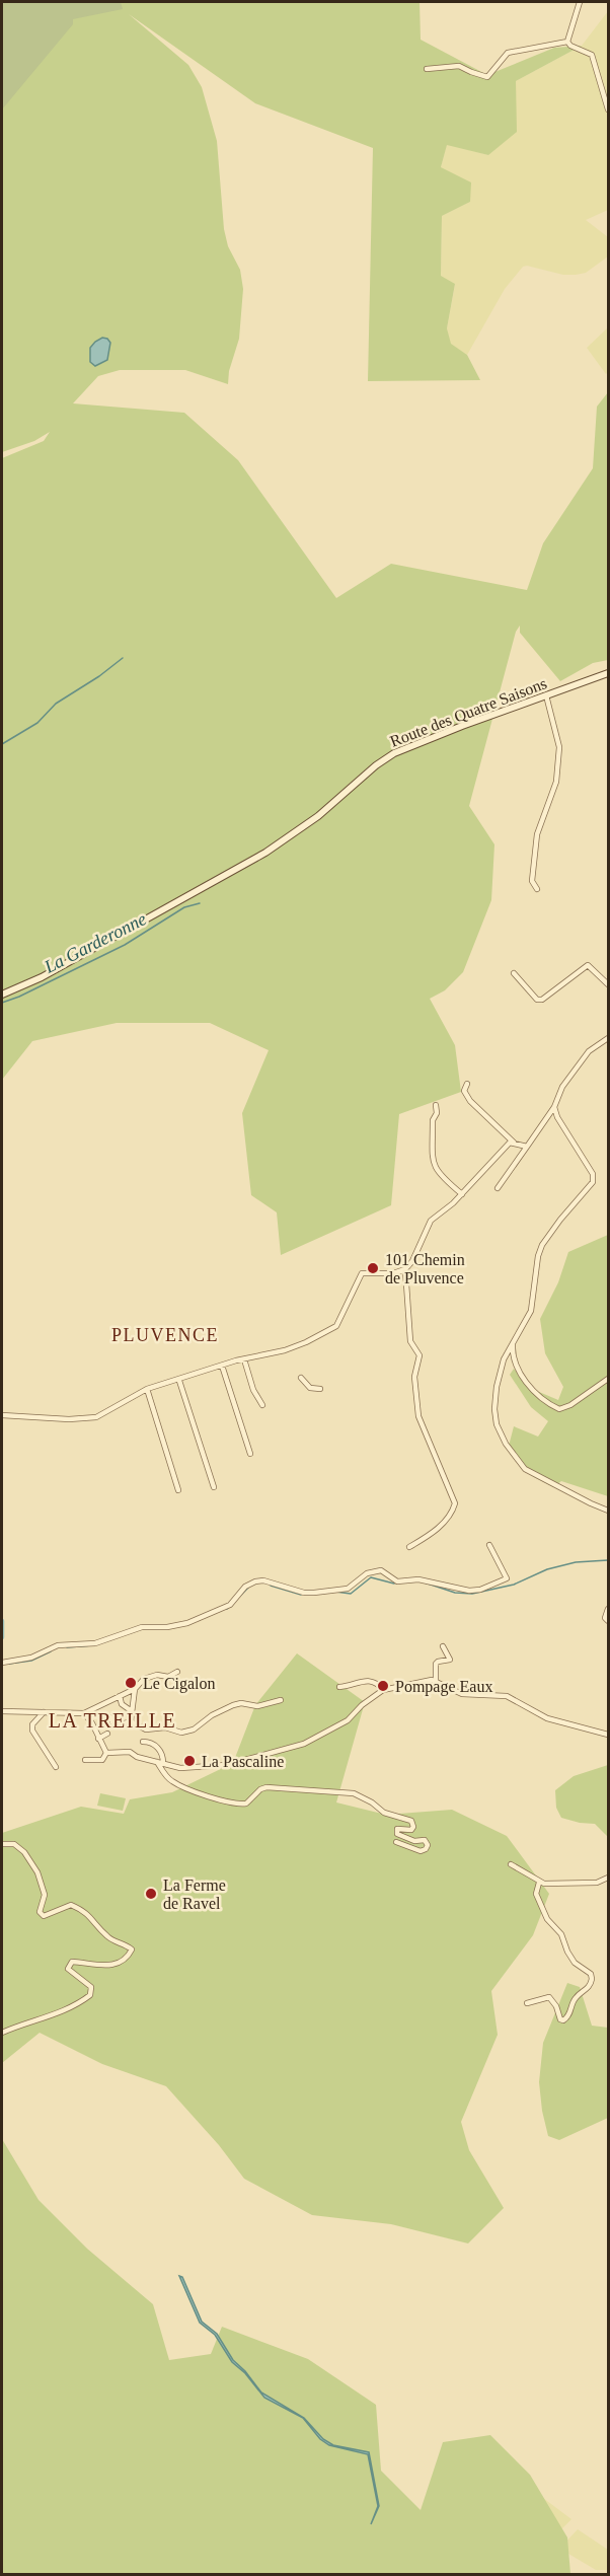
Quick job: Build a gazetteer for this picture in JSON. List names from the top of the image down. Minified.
{"streets":{"main road":["Route des Quatre Saisons"]},"districts":["PLUVENCE","LA TREILLE"],"water":["La Garderonne"],"places":["101 Chemin de Pluvence","Le Cigalon","Pompage Eaux","La Pascaline","La Ferme de Ravel"]}
